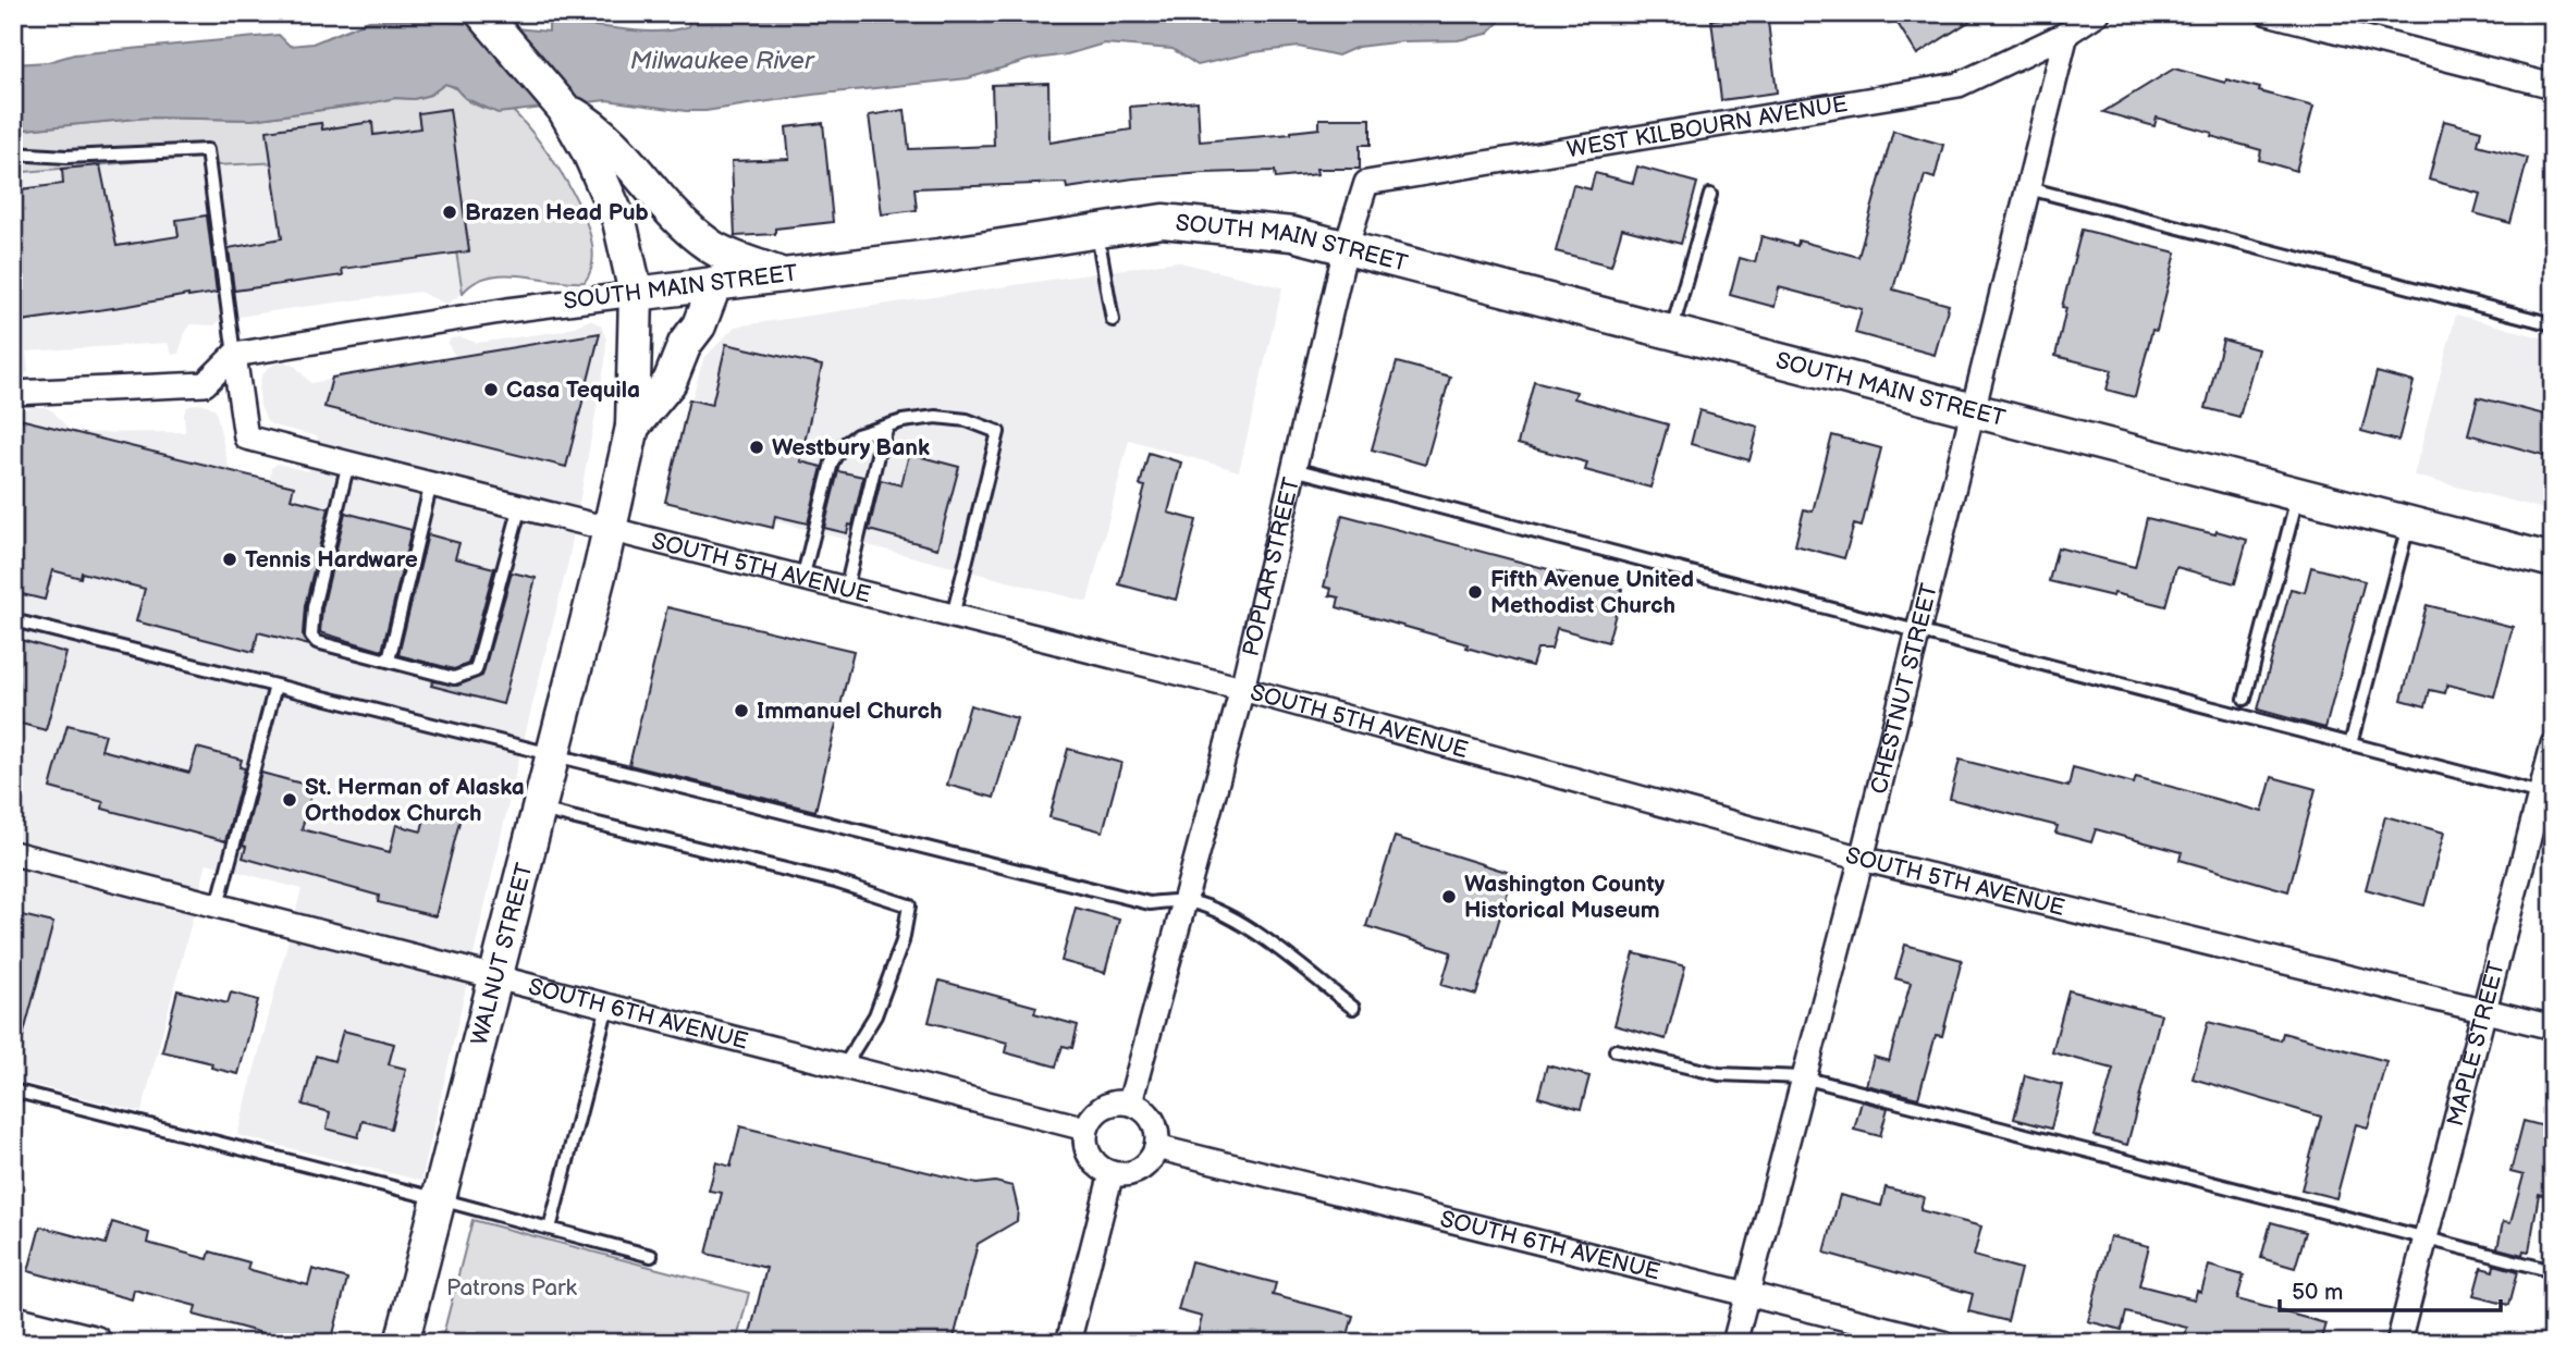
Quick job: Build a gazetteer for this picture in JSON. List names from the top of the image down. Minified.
{"streets":{"main road":["SOUTH MAIN STREET","WALNUT STREET"],"street":["WEST KILBOURN AVENUE","POPLAR STREET","SOUTH 5TH AVENUE","CHESTNUT STREET","SOUTH 6TH AVENUE","MAPLE STREET"]},"crossings":[["WEST KILBOURN AVENUE","SOUTH MAIN STREET"],["WEST KILBOURN AVENUE","POPLAR STREET"],["WEST KILBOURN AVENUE","CHESTNUT STREET"],["SOUTH MAIN STREET","POPLAR STREET"],["SOUTH MAIN STREET","SOUTH 5TH AVENUE"],["SOUTH MAIN STREET","CHESTNUT STREET"],["SOUTH MAIN STREET","WALNUT STREET"],["POPLAR STREET","SOUTH 5TH AVENUE"],["POPLAR STREET","SOUTH 6TH AVENUE"],["SOUTH 5TH AVENUE","CHESTNUT STREET"],["SOUTH 5TH AVENUE","WALNUT STREET"],["SOUTH 5TH AVENUE","MAPLE STREET"],["CHESTNUT STREET","SOUTH 6TH AVENUE"],["WALNUT STREET","SOUTH 6TH AVENUE"]],"water":["Milwaukee River"],"parks":["Patrons Park"],"places":["Brazen Head Pub","Casa Tequila","Westbury Bank","Tennis Hardware","Fifth Avenue United Methodist Church","Immanuel Church","St. Herman of Alaska Orthodox Church","Washington County Historical Museum"],"scale_bar":"50 m"}
